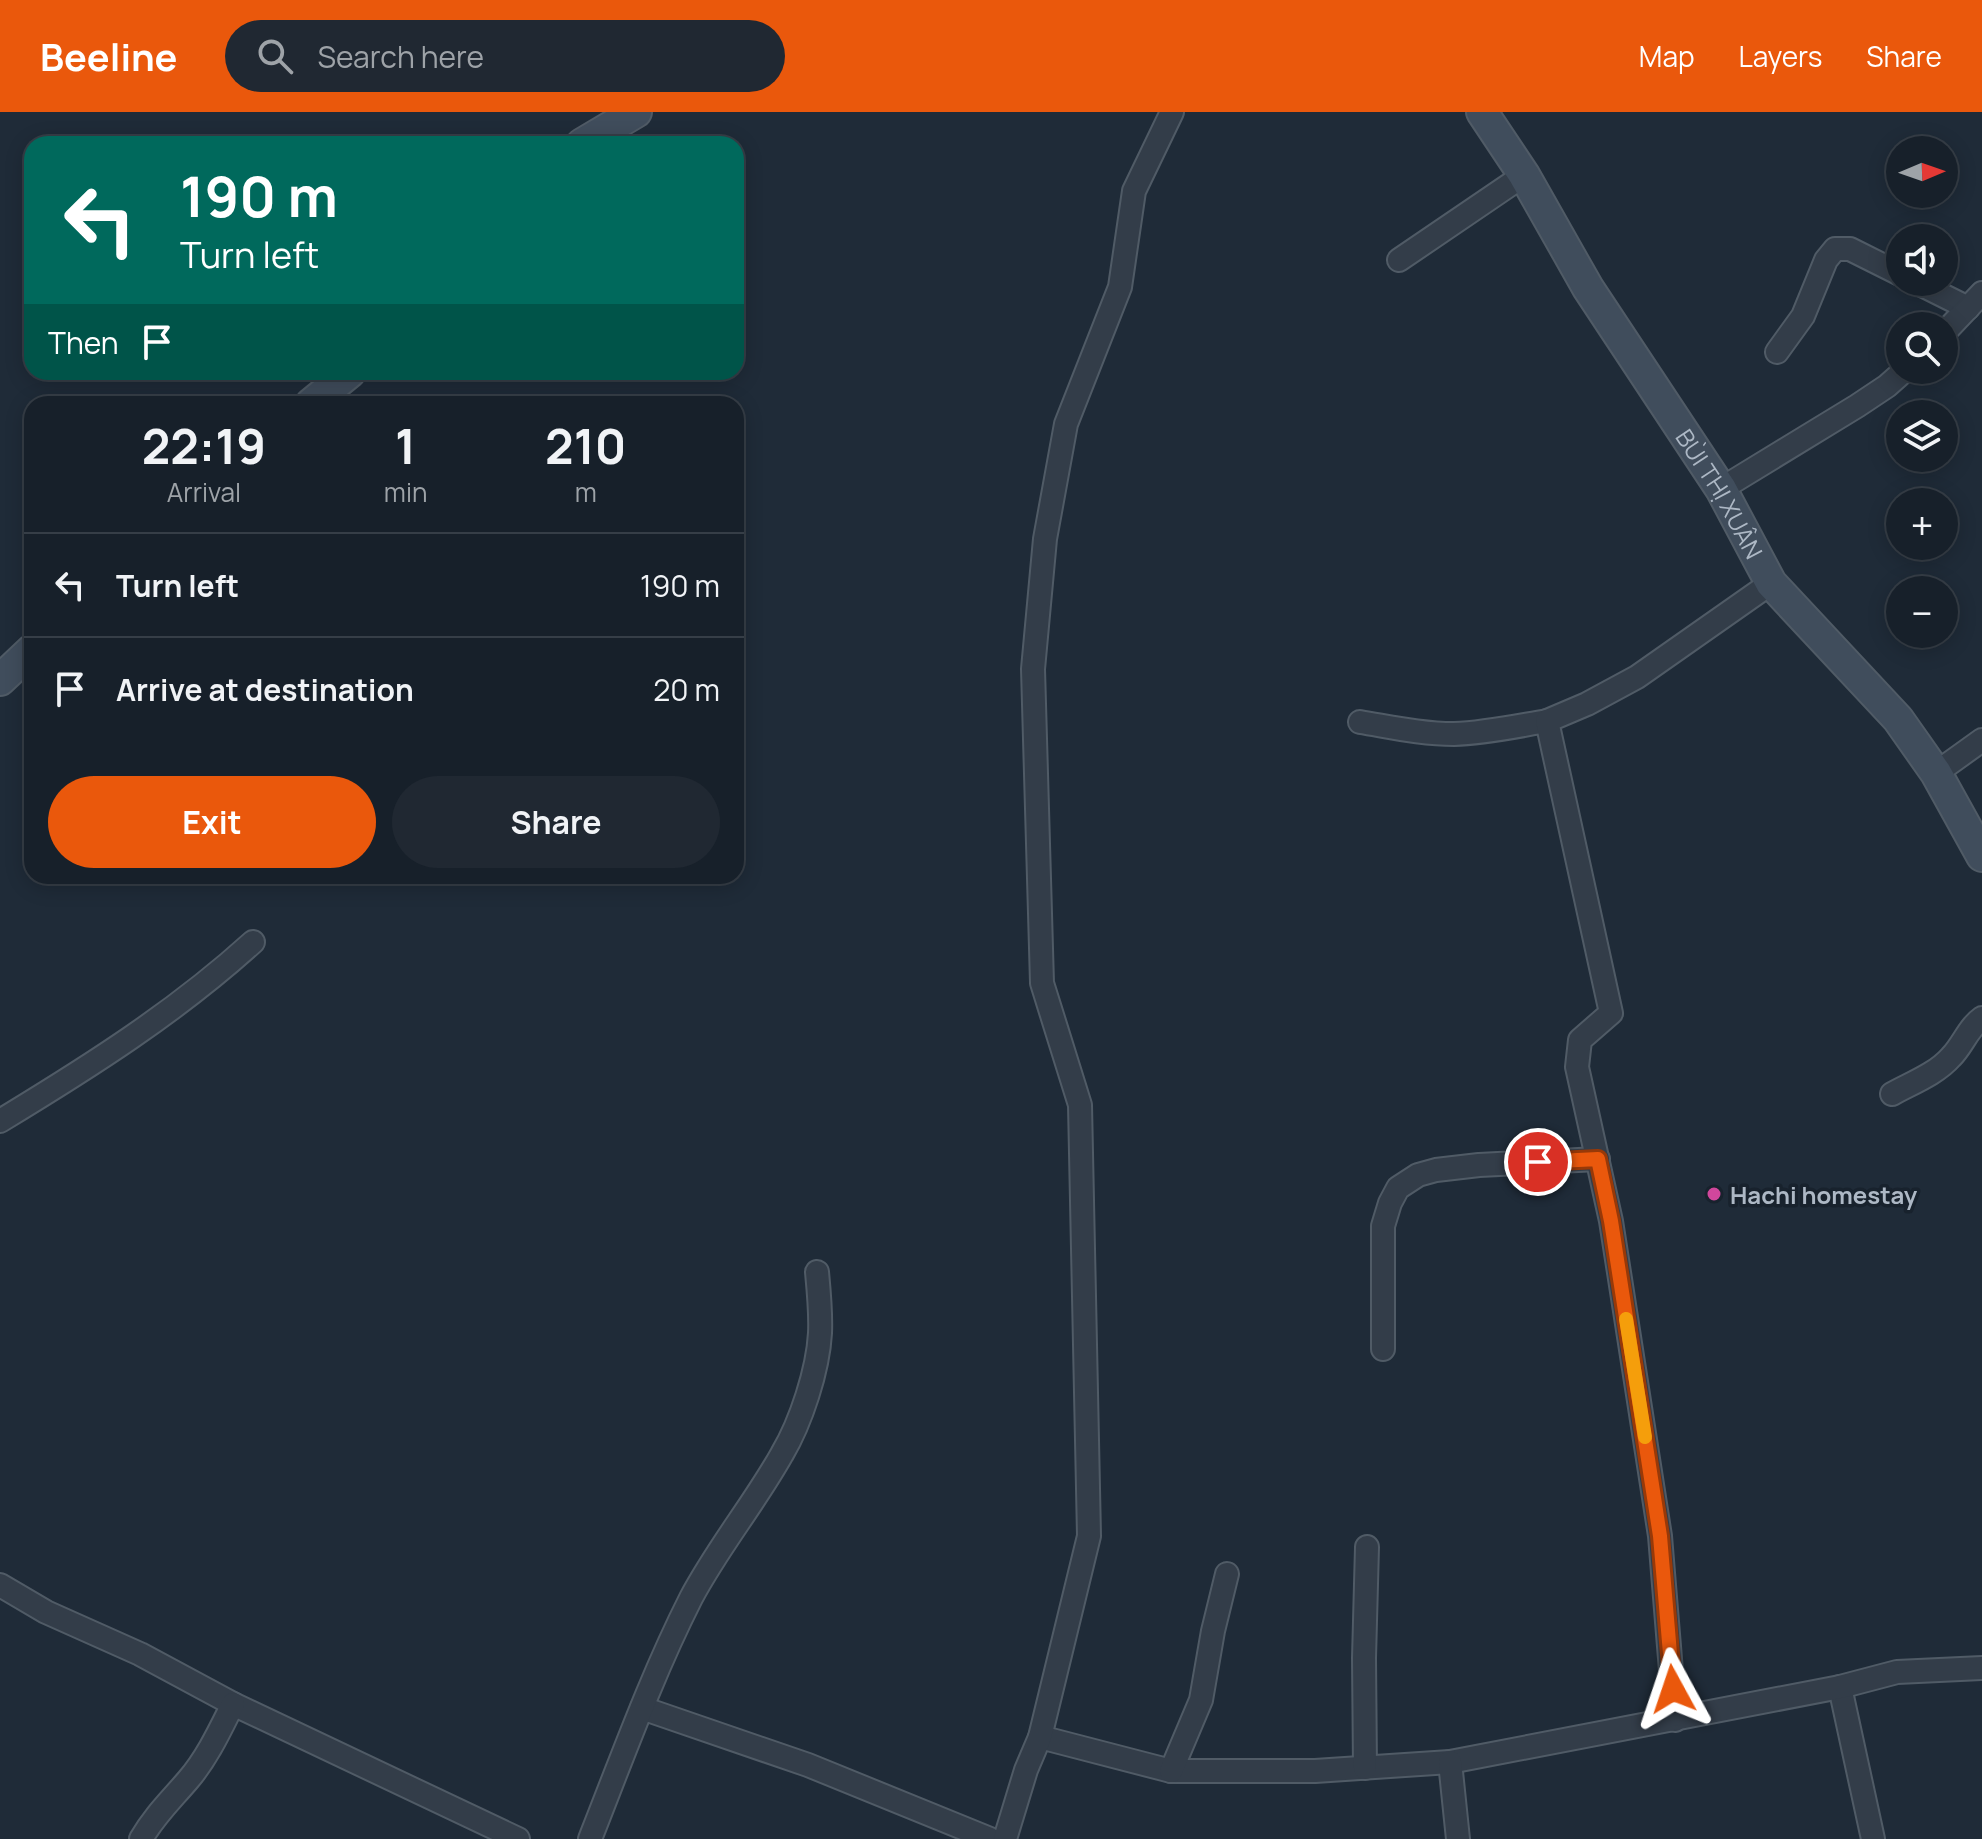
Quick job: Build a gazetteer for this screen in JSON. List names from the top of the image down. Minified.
{"streets":{"street":["BÙI THỊ XUÂN"]},"places":["Hachi homestay"],"north":"right","page":{"header":"Beeline","search":"Search here","nav":["Map","Layers","Share"],"map_buttons":["+","−"],"turn":["190 m","Turn left"],"then":"Then","eta":["22:19","Arrival","1","min","210","m"],"list":[{"name":"Turn left","value":"190 m"},{"name":"Arrive at destination","value":"20 m"}],"buttons":["Exit","Share"]}}
